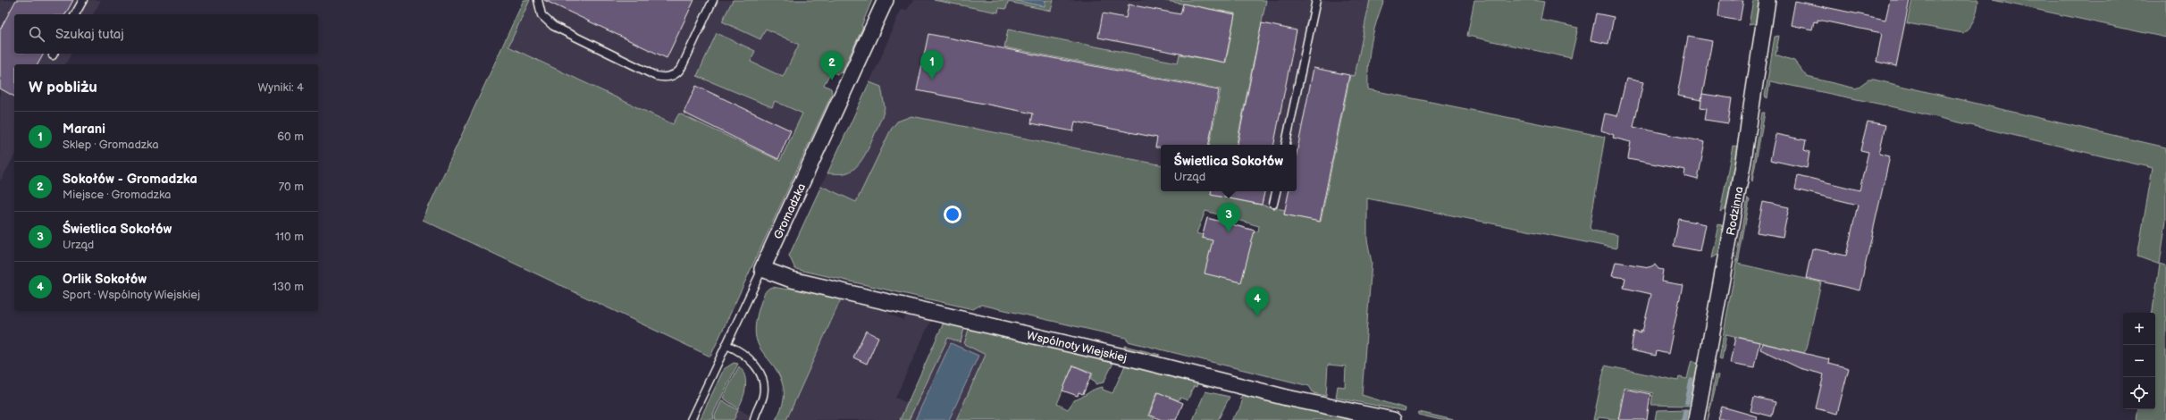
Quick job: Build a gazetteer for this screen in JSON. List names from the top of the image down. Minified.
{"streets":{"street":["Rodzinna","Gromadzka","Wspólnoty Wiejskiej"]},"crossings":[["Gromadzka","Wspólnoty Wiejskiej"]],"page":{"search":"Szukaj tutaj","pins":["1","2","3","4"],"heading":["W pobliżu","Wyniki: 4"],"list":[{"mark":"1","name":"Marani","note":"Sklep · Gromadzka","value":"60 m"},{"mark":"2","name":"Sokołów - Gromadzka","note":"Miejsce · Gromadzka","value":"70 m"},{"mark":"3","name":"Świetlica Sokołów","note":"Urząd","value":"110 m"},{"mark":"4","name":"Orlik Sokołów","note":"Sport · Wspólnoty Wiejskiej","value":"130 m"}],"popup":["Świetlica Sokołów","Urząd"],"map_buttons":["+","−"]}}
